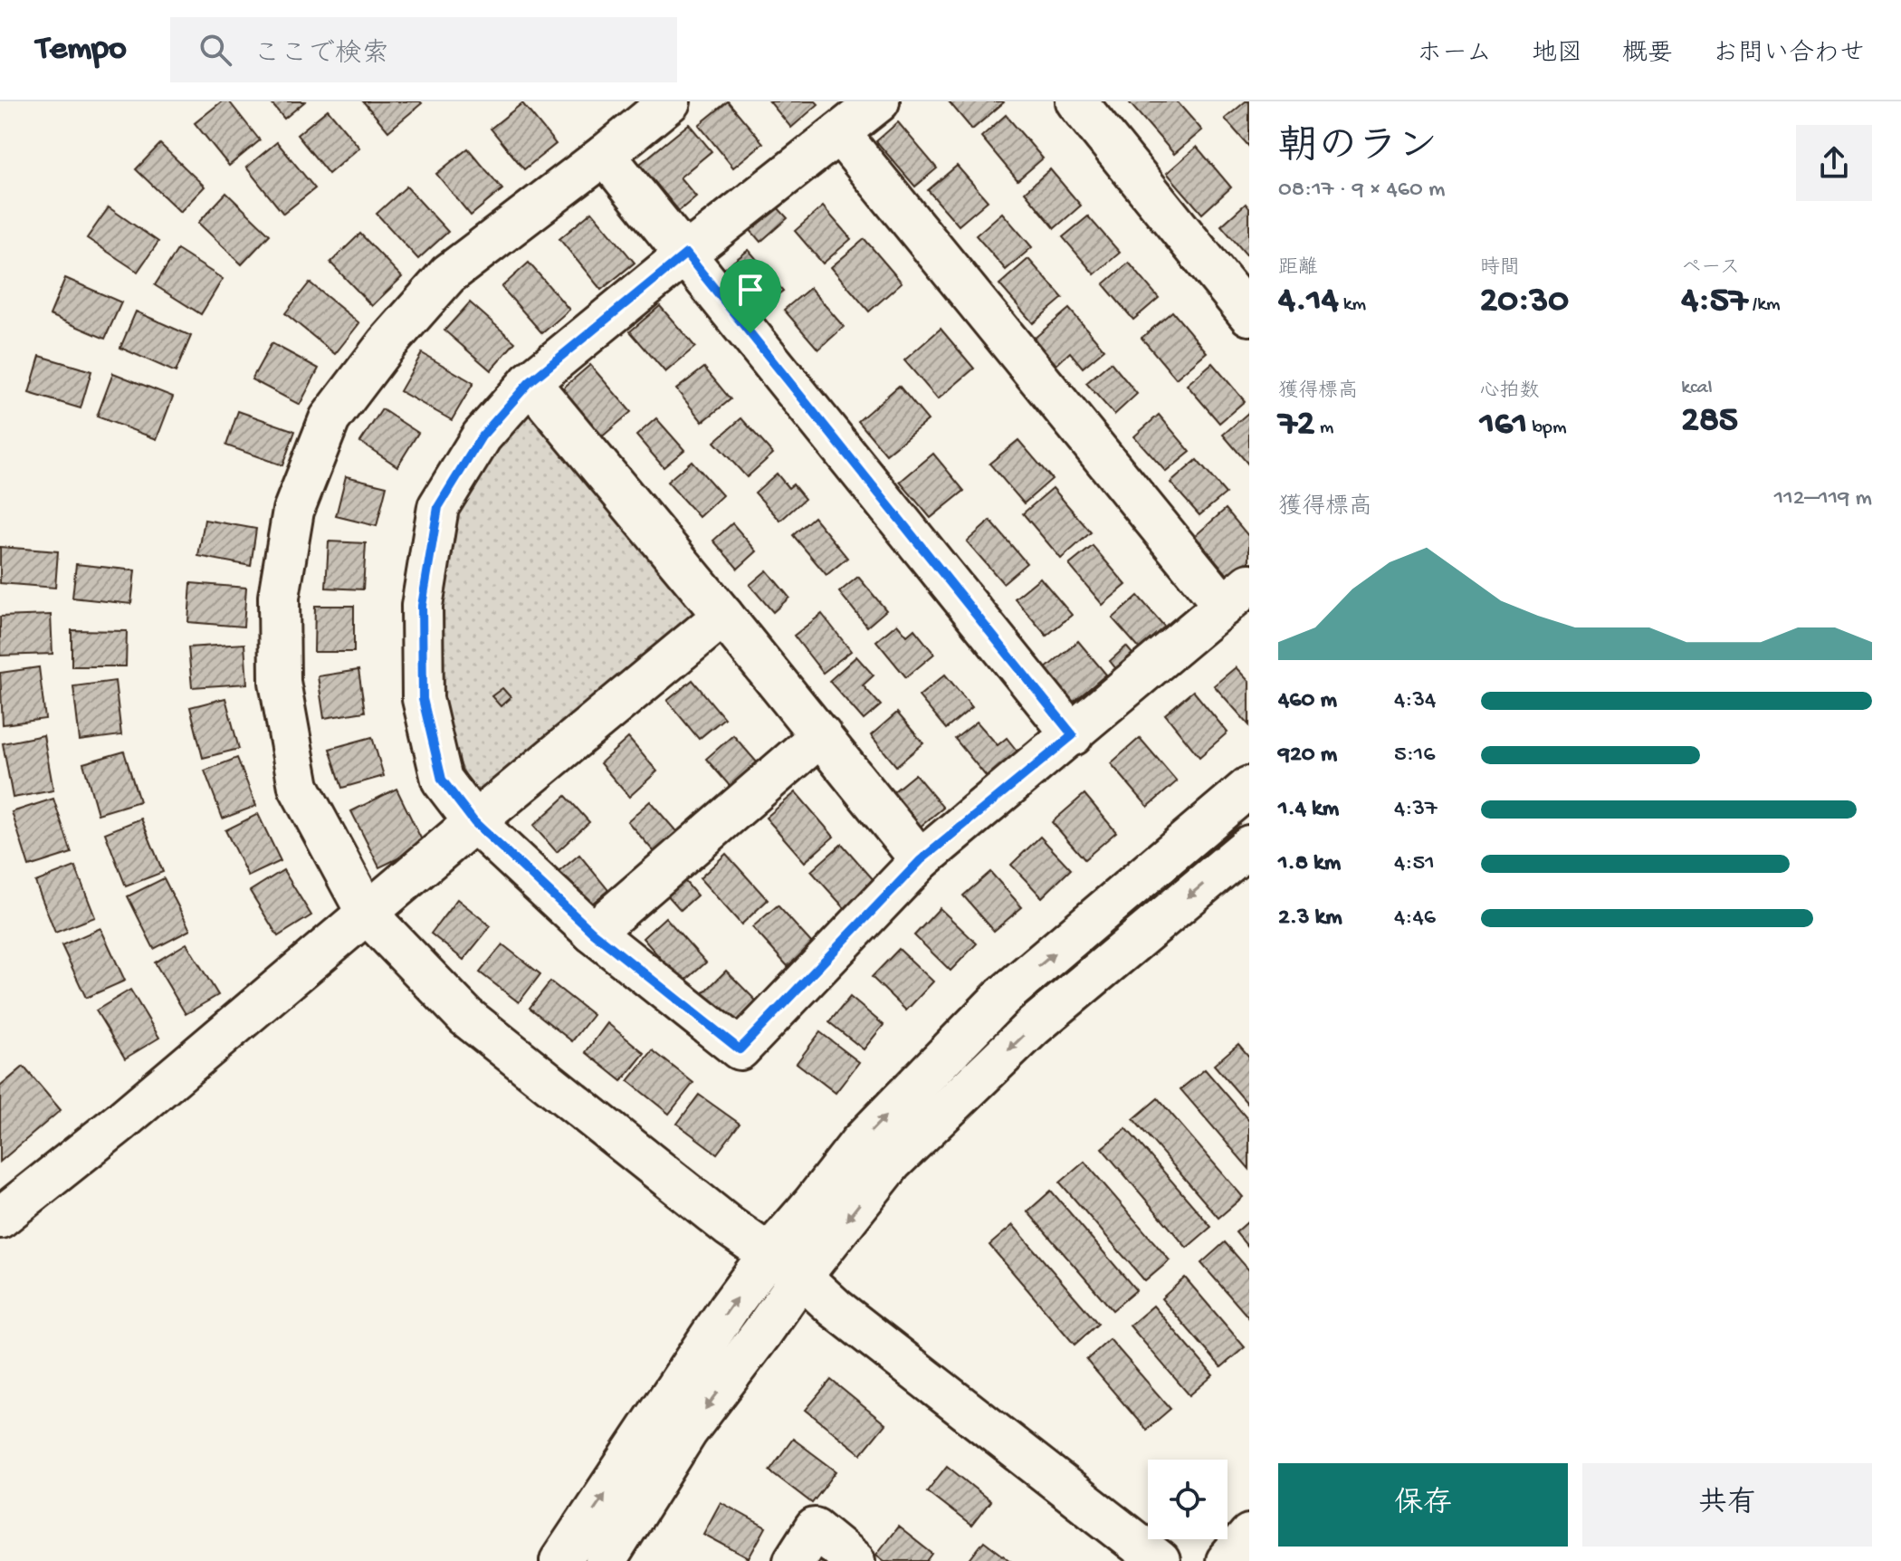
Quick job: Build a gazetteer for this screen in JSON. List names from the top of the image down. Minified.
{"page":{"header":"Tempo","search":"ここで検索","nav":["ホーム","地図","概要","お問い合わせ"],"heading":["朝のラン","08:17 · 9 × 460 m"],"stats":[["距離","4.14 km"],["時間","20:30"],["ペース","4:57 /km"],["獲得標高","72 m"],["心拍数","161 bpm"],["kcal","285"]],"chart":["獲得標高","112–119 m"],"list":[{"name":"460 m","note":"4:34"},{"name":"920 m","note":"5:16"},{"name":"1.4 km","note":"4:37"},{"name":"1.8 km","note":"4:51"},{"name":"2.3 km","note":"4:46"}],"buttons":["保存","共有"]}}
